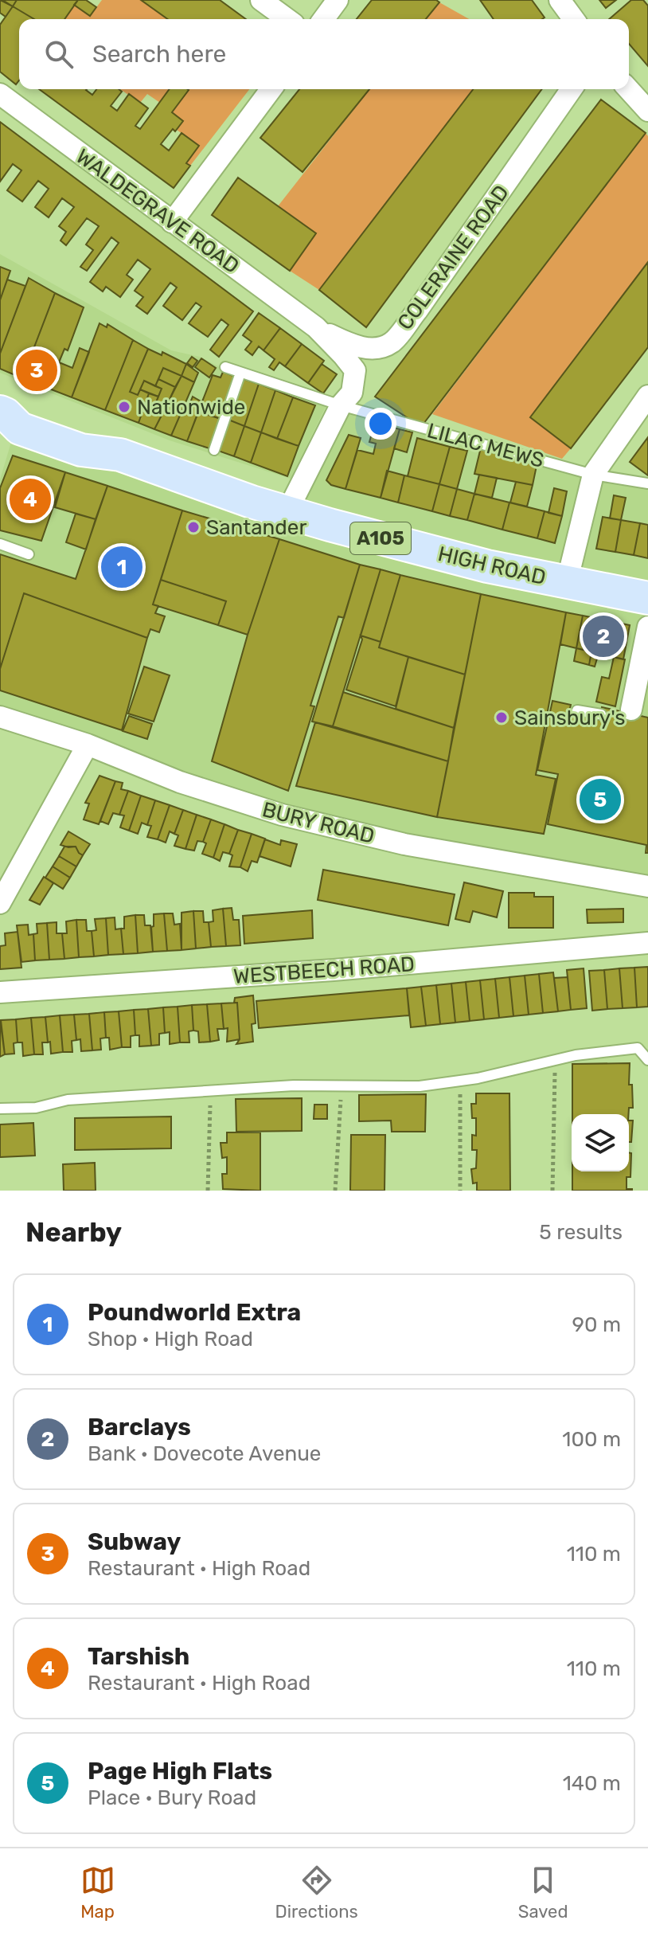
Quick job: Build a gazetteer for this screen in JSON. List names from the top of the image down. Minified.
{"streets":{"main road":["A105","HIGH ROAD"],"street":["WALDEGRAVE ROAD","COLERAINE ROAD","BURY ROAD","WESTBEECH ROAD"],"lane":["LILAC MEWS"]},"crossings":[["WALDEGRAVE ROAD","COLERAINE ROAD"]],"places":["Nationwide","Santander","Sainsbury's"],"page":{"search":"Search here","pins":["3","4","1","2","5"],"heading":["Nearby","5 results"],"list":[{"mark":"1","name":"Poundworld Extra","note":"Shop · High Road","value":"90 m"},{"mark":"2","name":"Barclays","note":"Bank · Dovecote Avenue","value":"100 m"},{"mark":"3","name":"Subway","note":"Restaurant · High Road","value":"110 m"},{"mark":"4","name":"Tarshish","note":"Restaurant · High Road","value":"110 m"},{"mark":"5","name":"Page High Flats","note":"Place · Bury Road","value":"140 m"}],"nav":["Map","Directions","Saved"]}}
